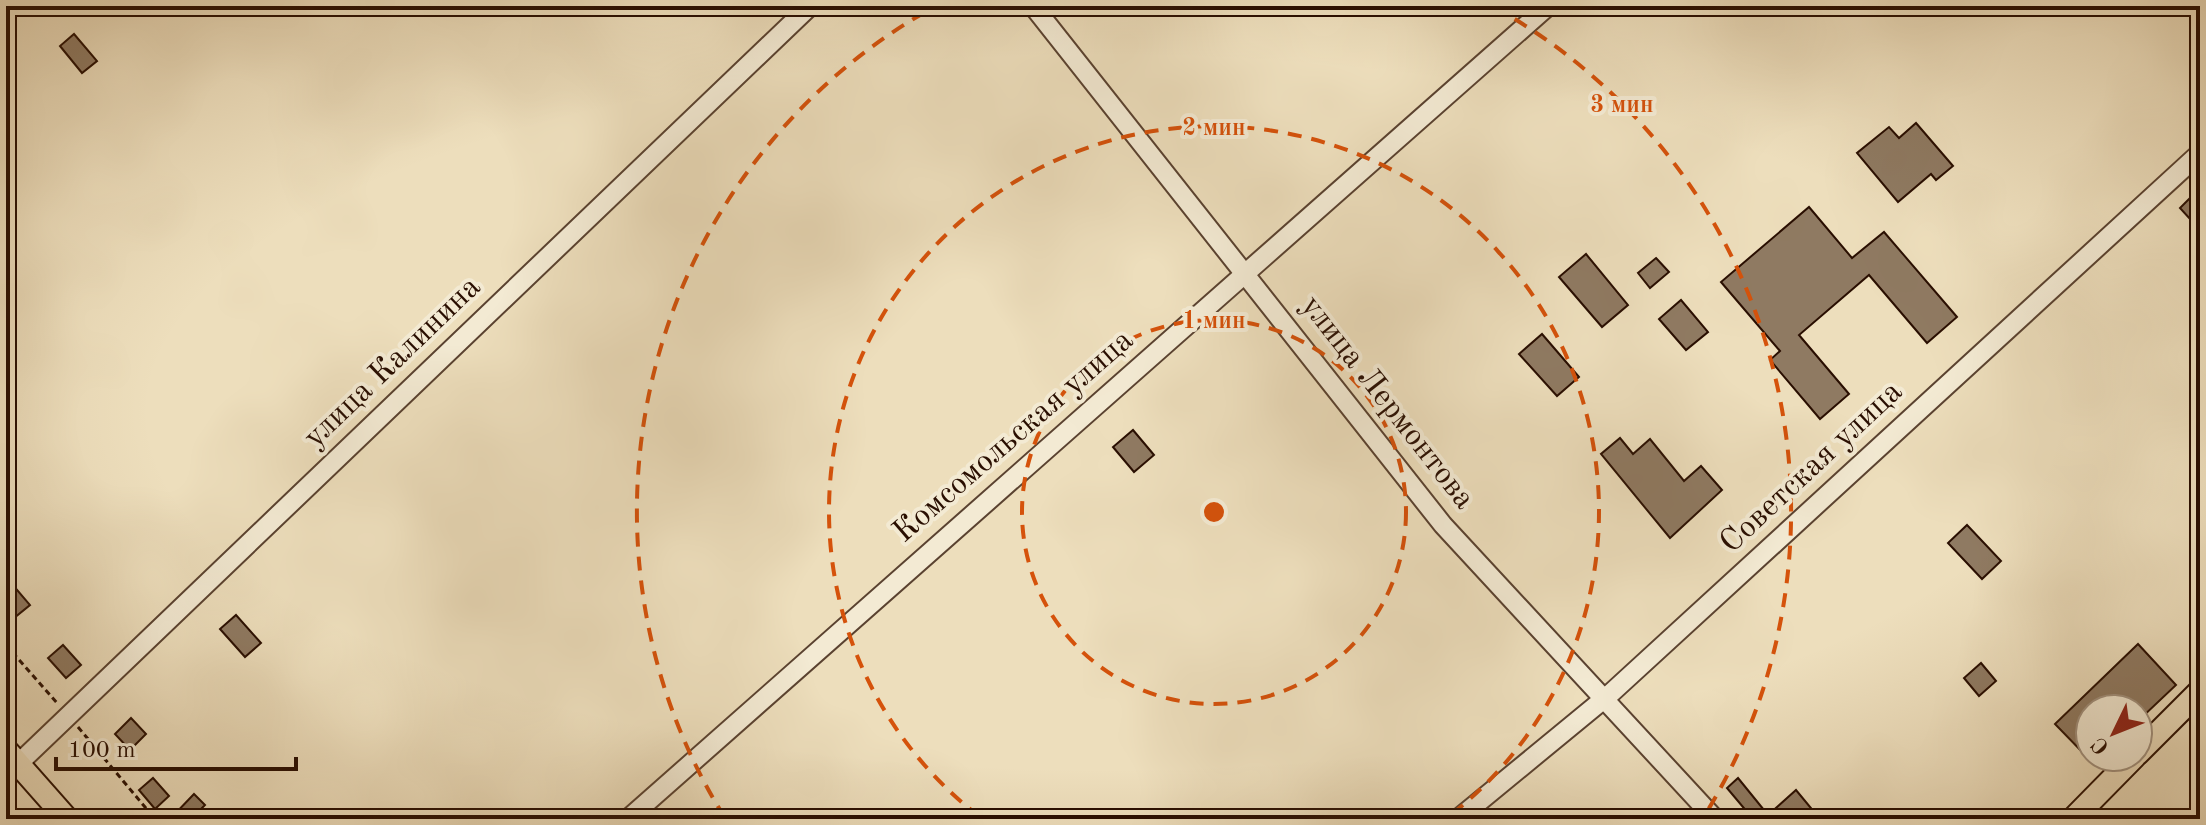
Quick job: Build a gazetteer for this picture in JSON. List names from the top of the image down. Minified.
{"streets":{"street":["улица Калинина","улица Лермонтова","Комсомольская улица","Советская улица"]},"crossings":[["улица Лермонтова","Комсомольская улица"],["улица Лермонтова","Советская улица"]],"scale_bar":"100 m","north":"bottom left","rings":["3 мин","2 мин","1 мин"]}
